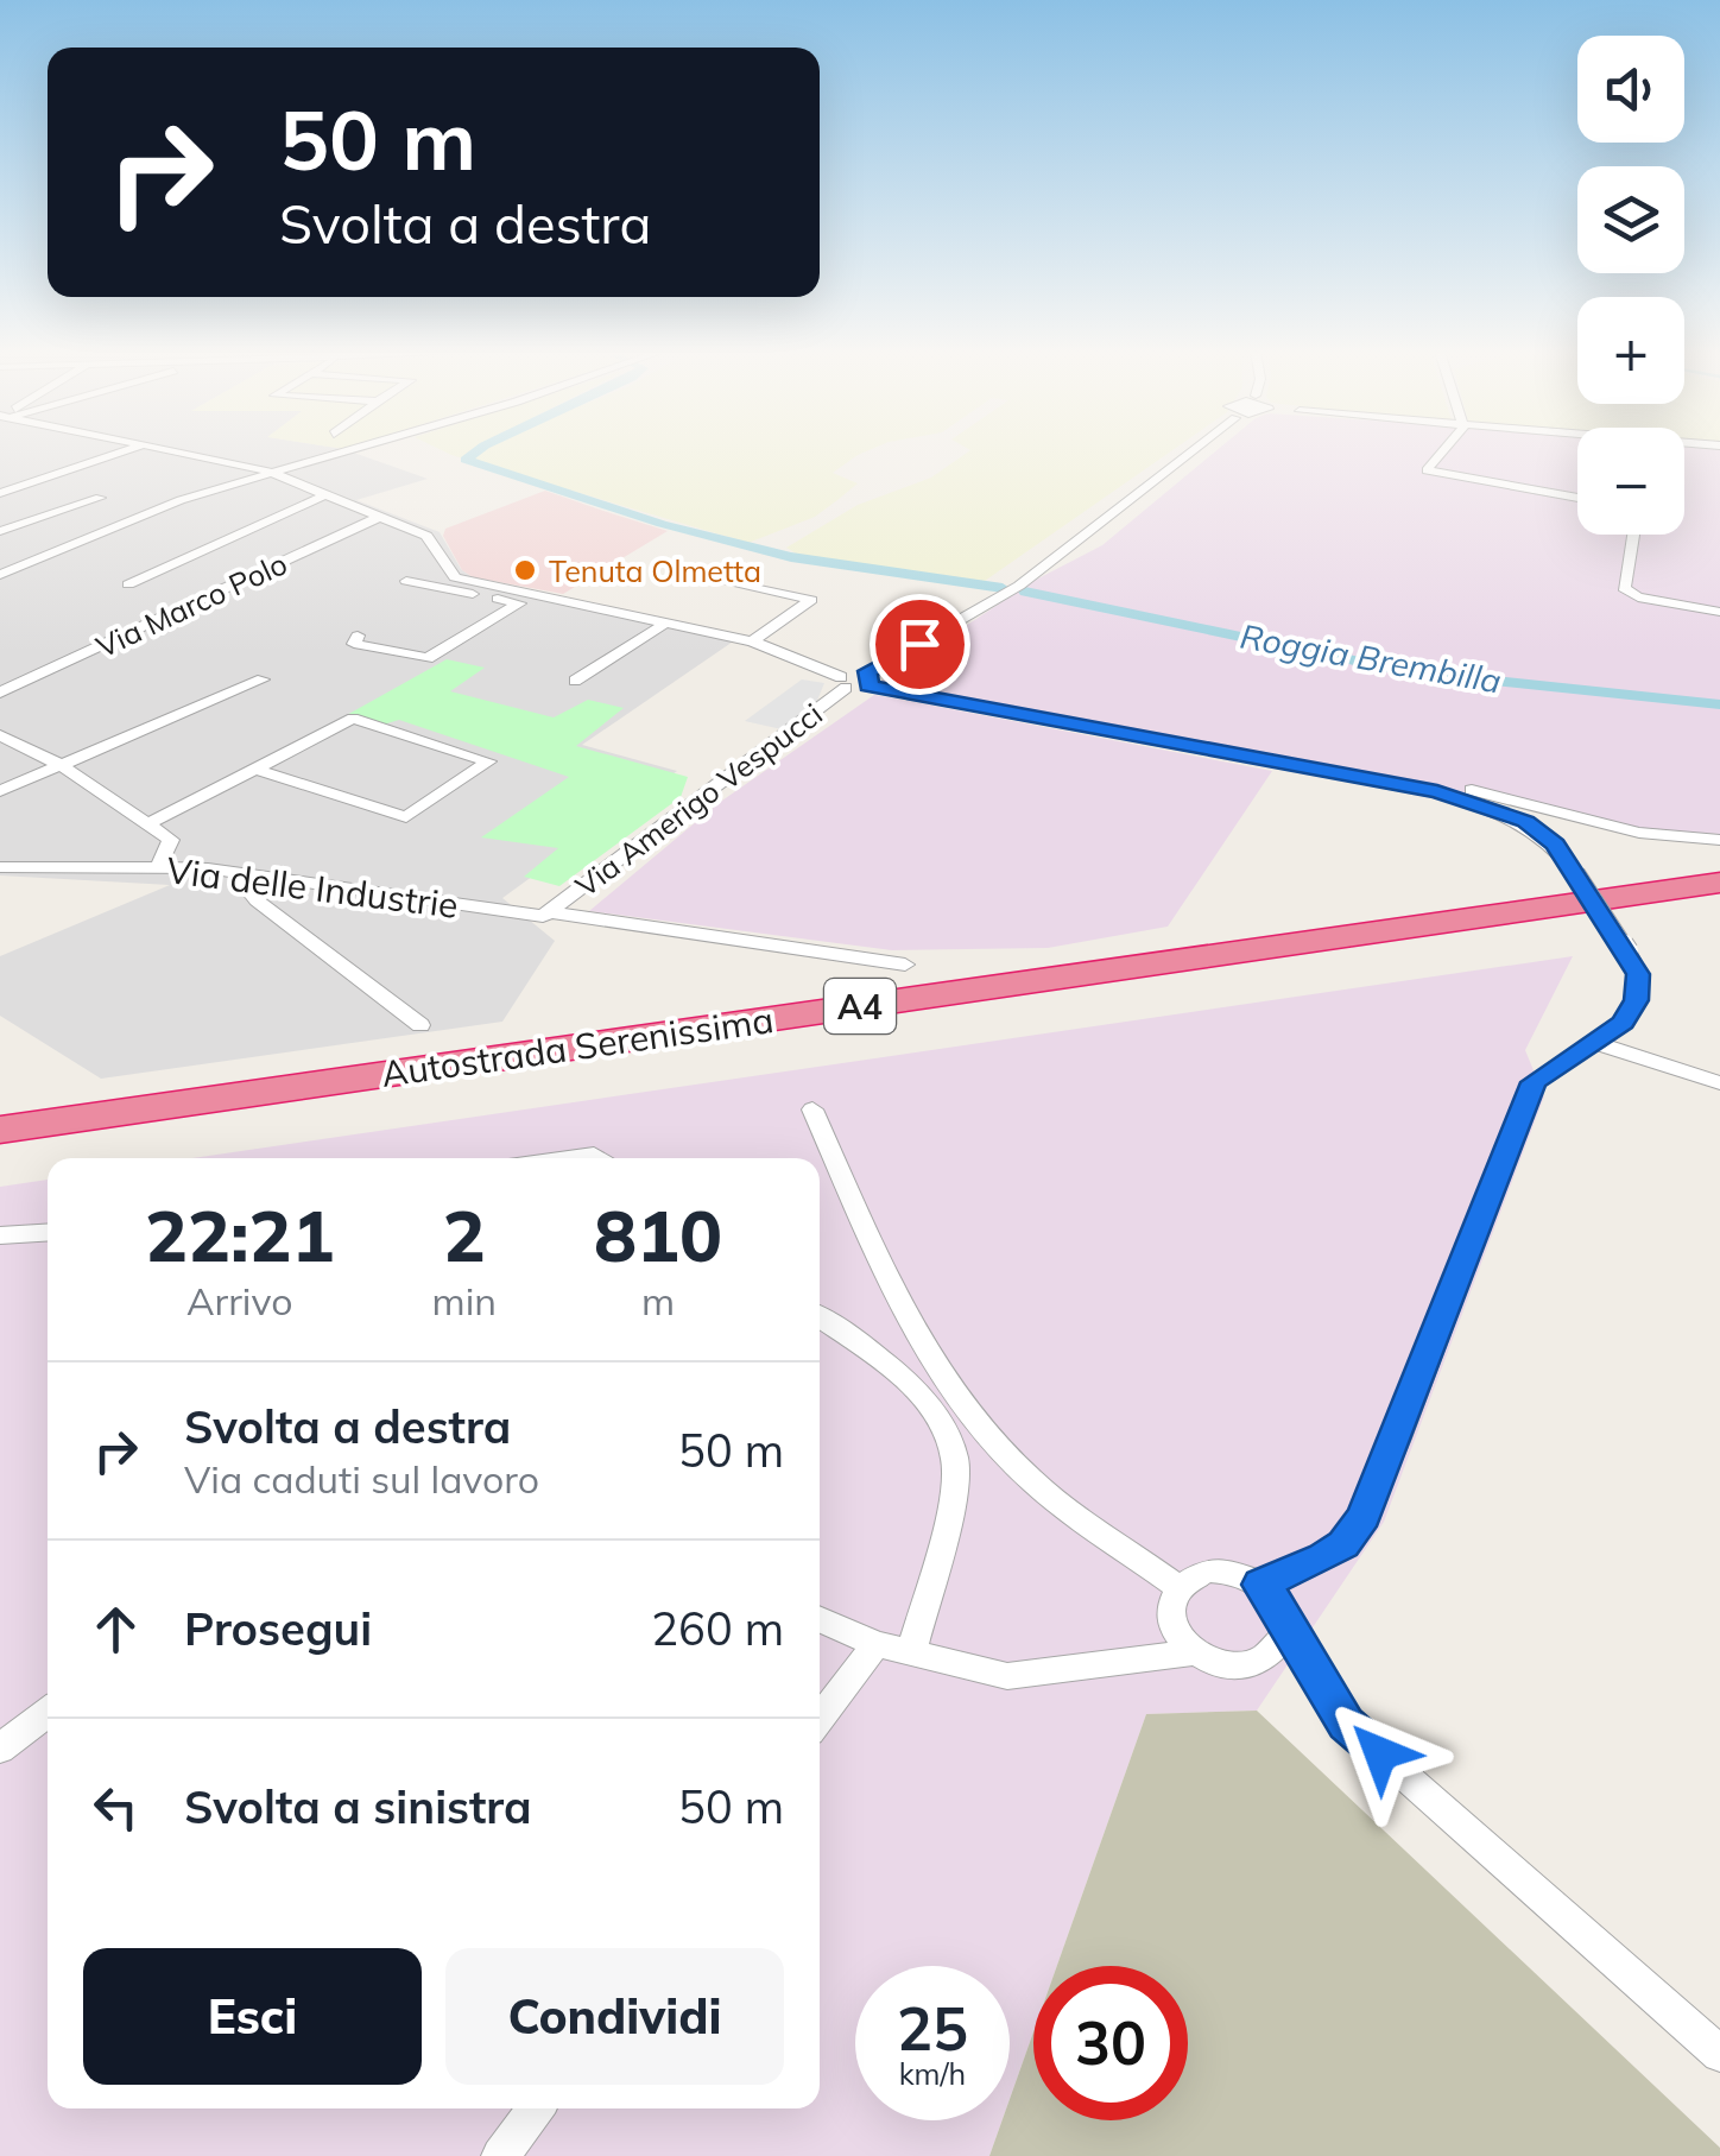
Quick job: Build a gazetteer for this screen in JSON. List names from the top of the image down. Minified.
{"streets":{"highway":["A4","Autostrada Serenissima"],"street":["Via Marco Polo","Via Amerigo Vespucci","Via delle Industrie"]},"crossings":[["Via Amerigo Vespucci","Via delle Industrie"]],"water":["Roggia Brembilla"],"places":["Tenuta Olmetta"],"page":{"map_buttons":["+","−"],"turn":["50 m","Svolta a destra"],"eta":["22:21","Arrivo","2","min","810","m"],"list":[{"name":"Svolta a destra","note":"Via caduti sul lavoro","value":"50 m"},{"name":"Prosegui","value":"260 m"},{"name":"Svolta a sinistra","value":"50 m"}],"buttons":["Esci","Condividi"],"speed":"25 km/h","limit":"30"}}
